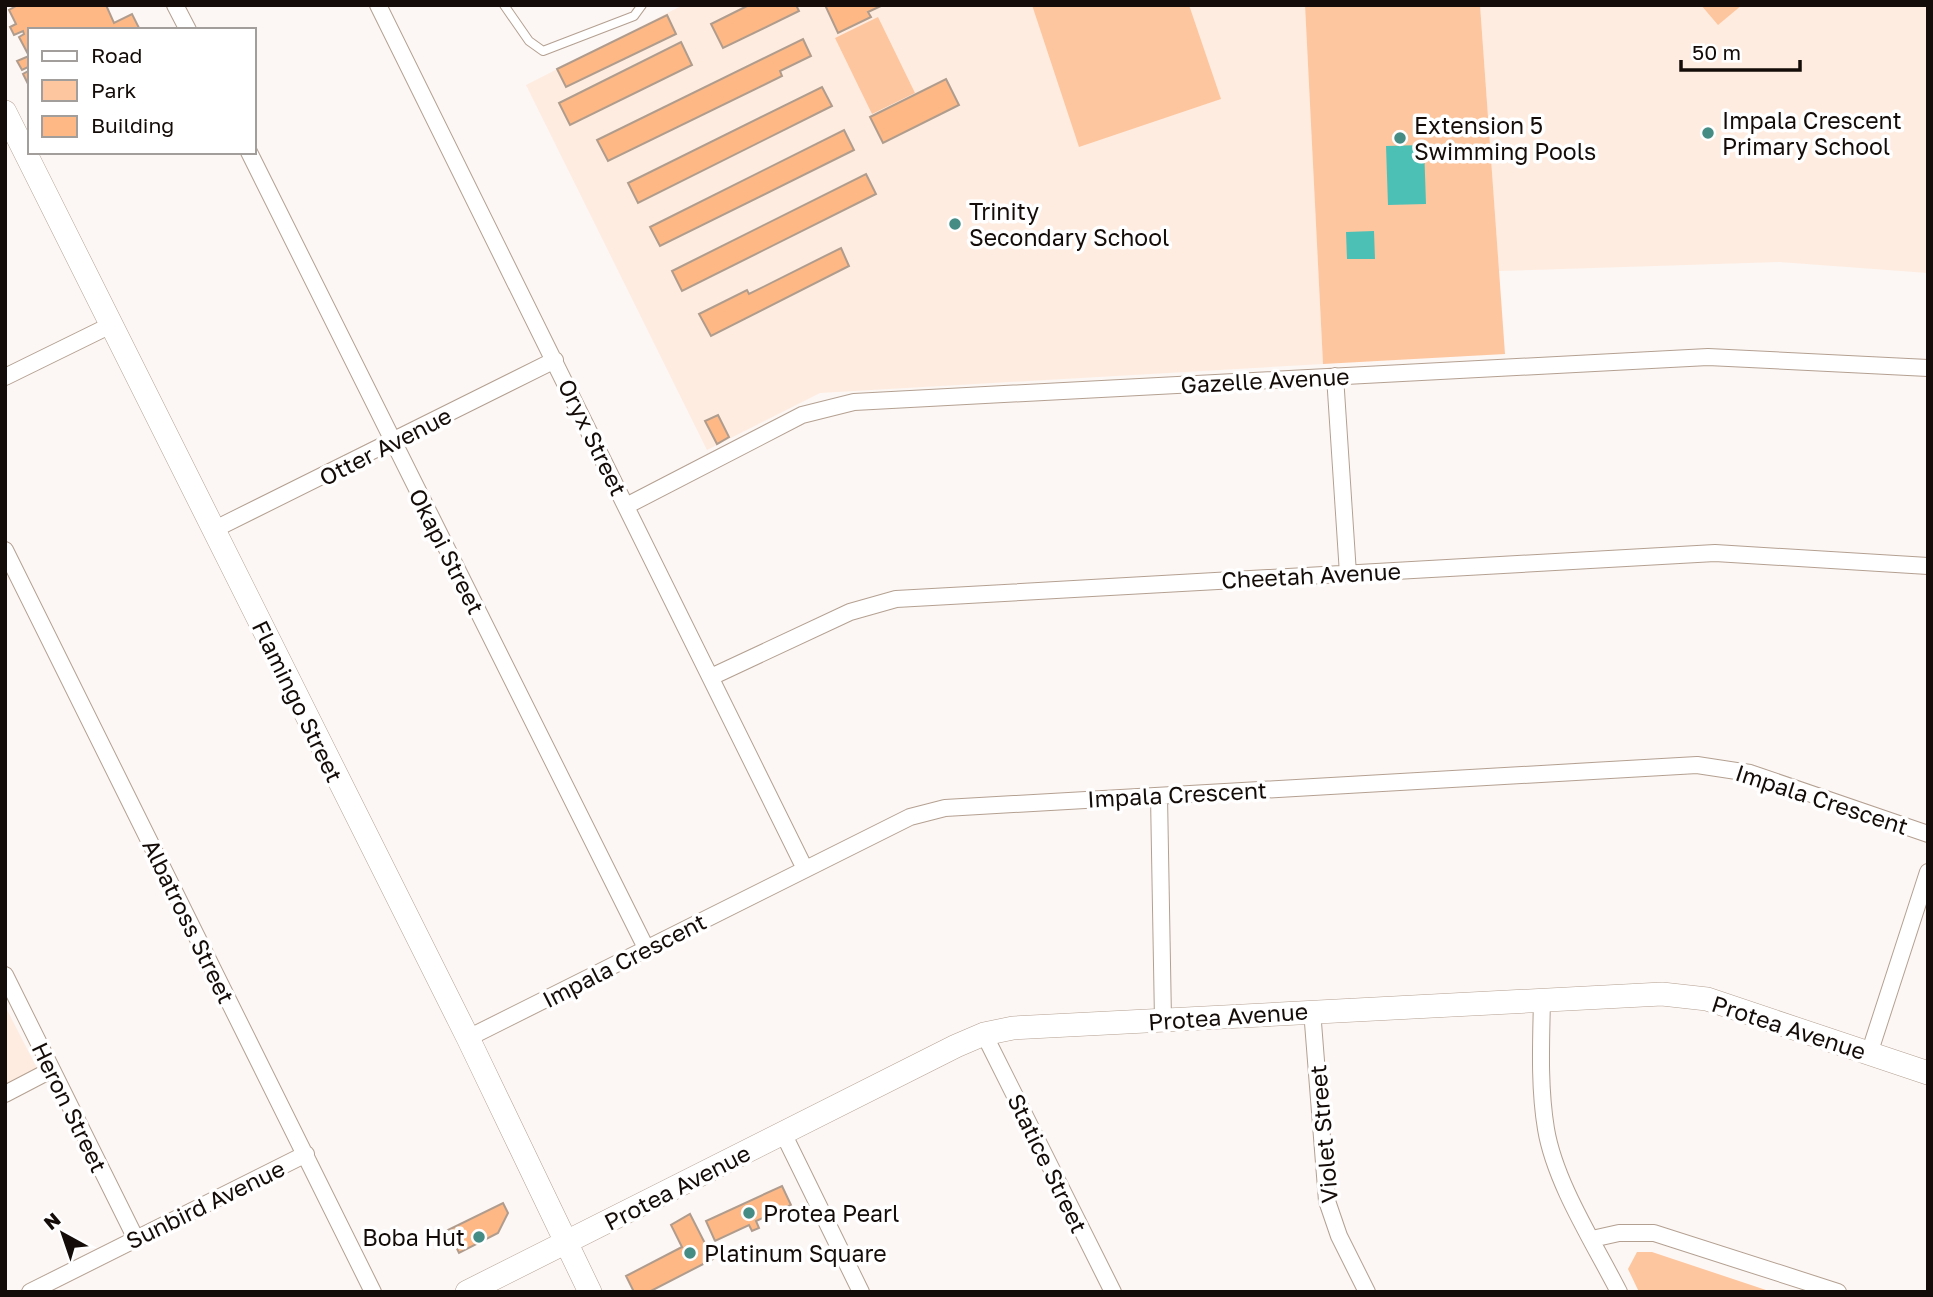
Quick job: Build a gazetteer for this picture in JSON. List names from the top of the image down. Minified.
{"streets":{"street":["Gazelle Avenue","Oryx Street","Otter Avenue","Okapi Street","Cheetah Avenue","Flamingo Street","Impala Crescent","Albatross Street","Protea Avenue","Heron Street","Violet Street","Statice Street","Sunbird Avenue"]},"crossings":[["Gazelle Avenue","Oryx Street"],["Oryx Street","Otter Avenue"],["Oryx Street","Cheetah Avenue"],["Oryx Street","Impala Crescent"],["Otter Avenue","Okapi Street"],["Otter Avenue","Flamingo Street"],["Okapi Street","Impala Crescent"],["Flamingo Street","Impala Crescent"],["Flamingo Street","Protea Avenue"],["Albatross Street","Sunbird Avenue"],["Protea Avenue","Violet Street"],["Protea Avenue","Statice Street"],["Heron Street","Sunbird Avenue"]],"places":["Impala Crescent Primary School","Extension 5 Swimming Pools","Trinity Secondary School","Protea Pearl","Boba Hut","Platinum Square"],"legend":["Road","Park","Building"],"scale_bar":"50 m","north":"top left"}
